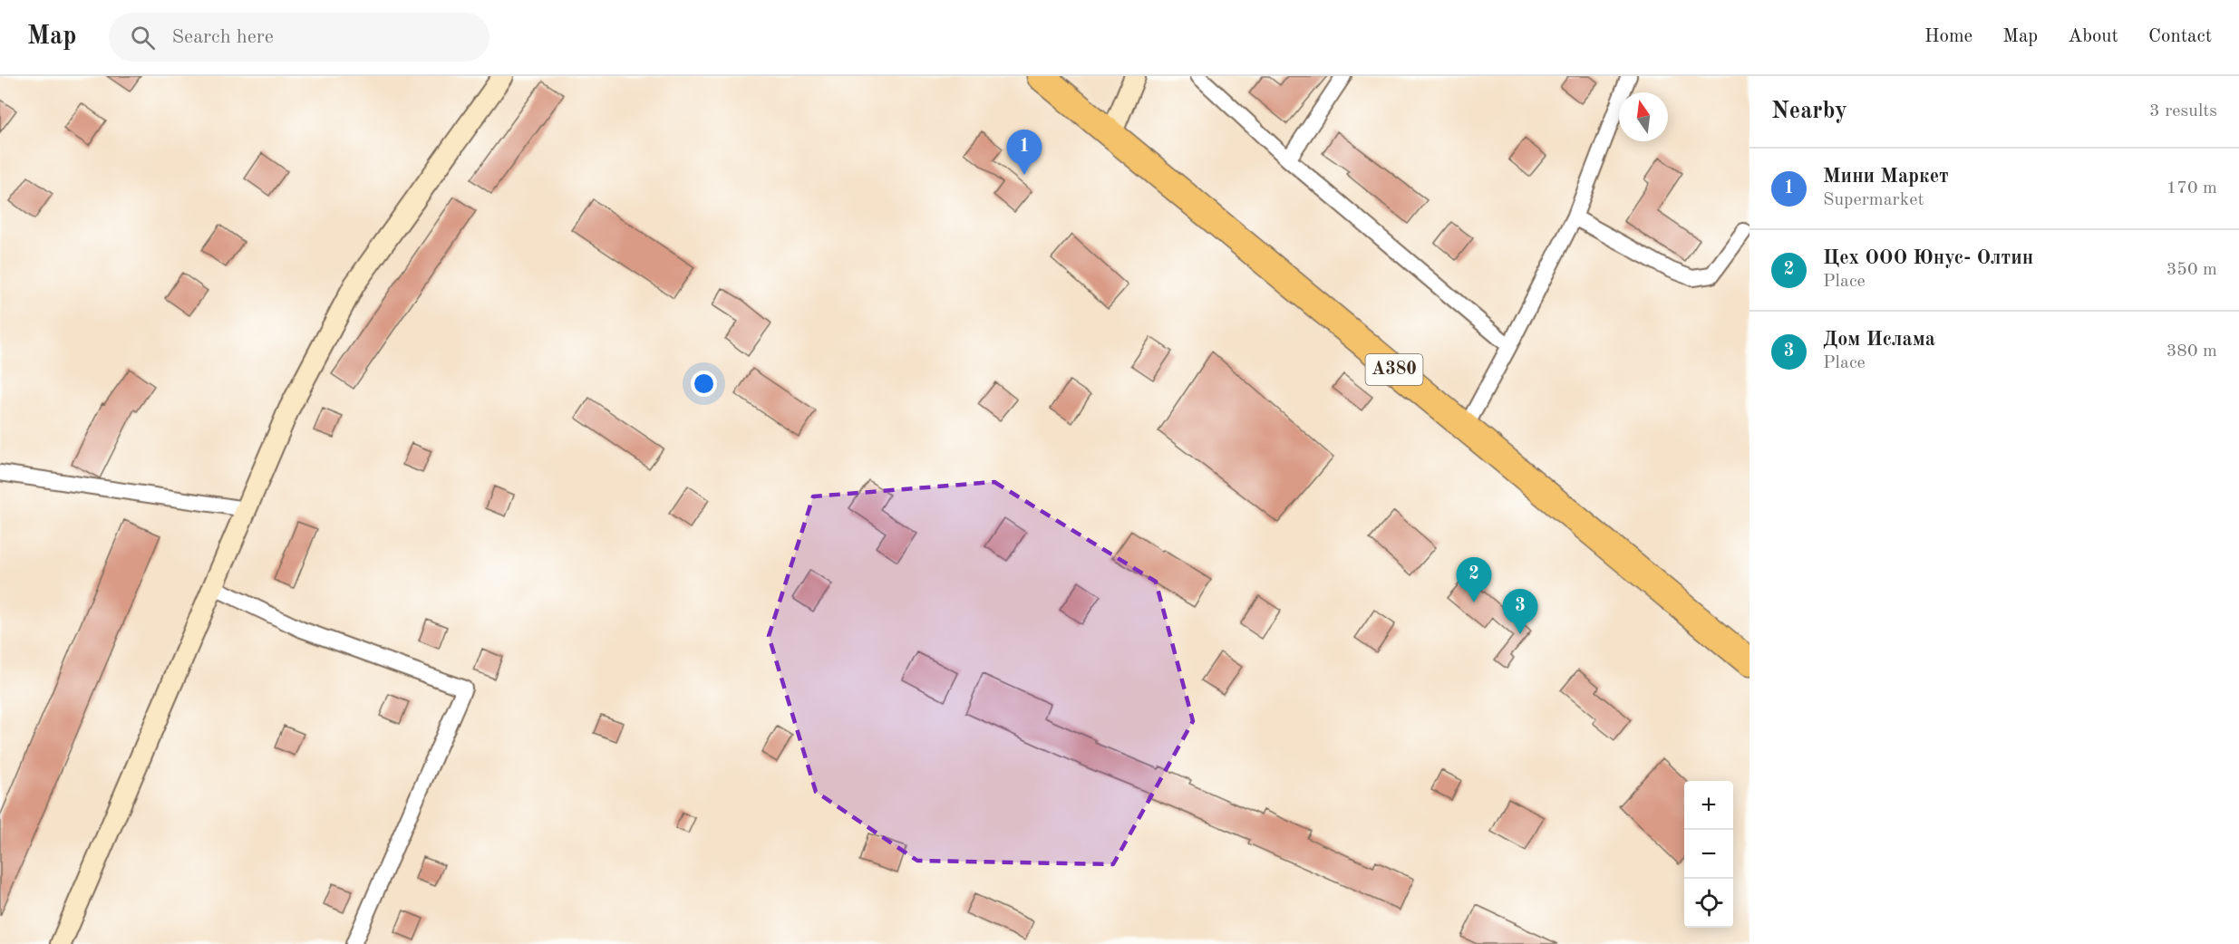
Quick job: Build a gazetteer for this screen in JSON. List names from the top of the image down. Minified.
{"streets":{"highway":["A380"]},"north":"top","page":{"header":"Map","search":"Search here","nav":["Home","Map","About","Contact"],"heading":["Nearby","3 results"],"pins":["1","2","3"],"list":[{"mark":"1","name":"Мини Маркет","note":"Supermarket","value":"170 m"},{"mark":"2","name":"Цех ООО Юнус- Олтин","note":"Place","value":"350 m"},{"mark":"3","name":"Дом Ислама","note":"Place","value":"380 m"}],"map_buttons":["+","−"]}}
